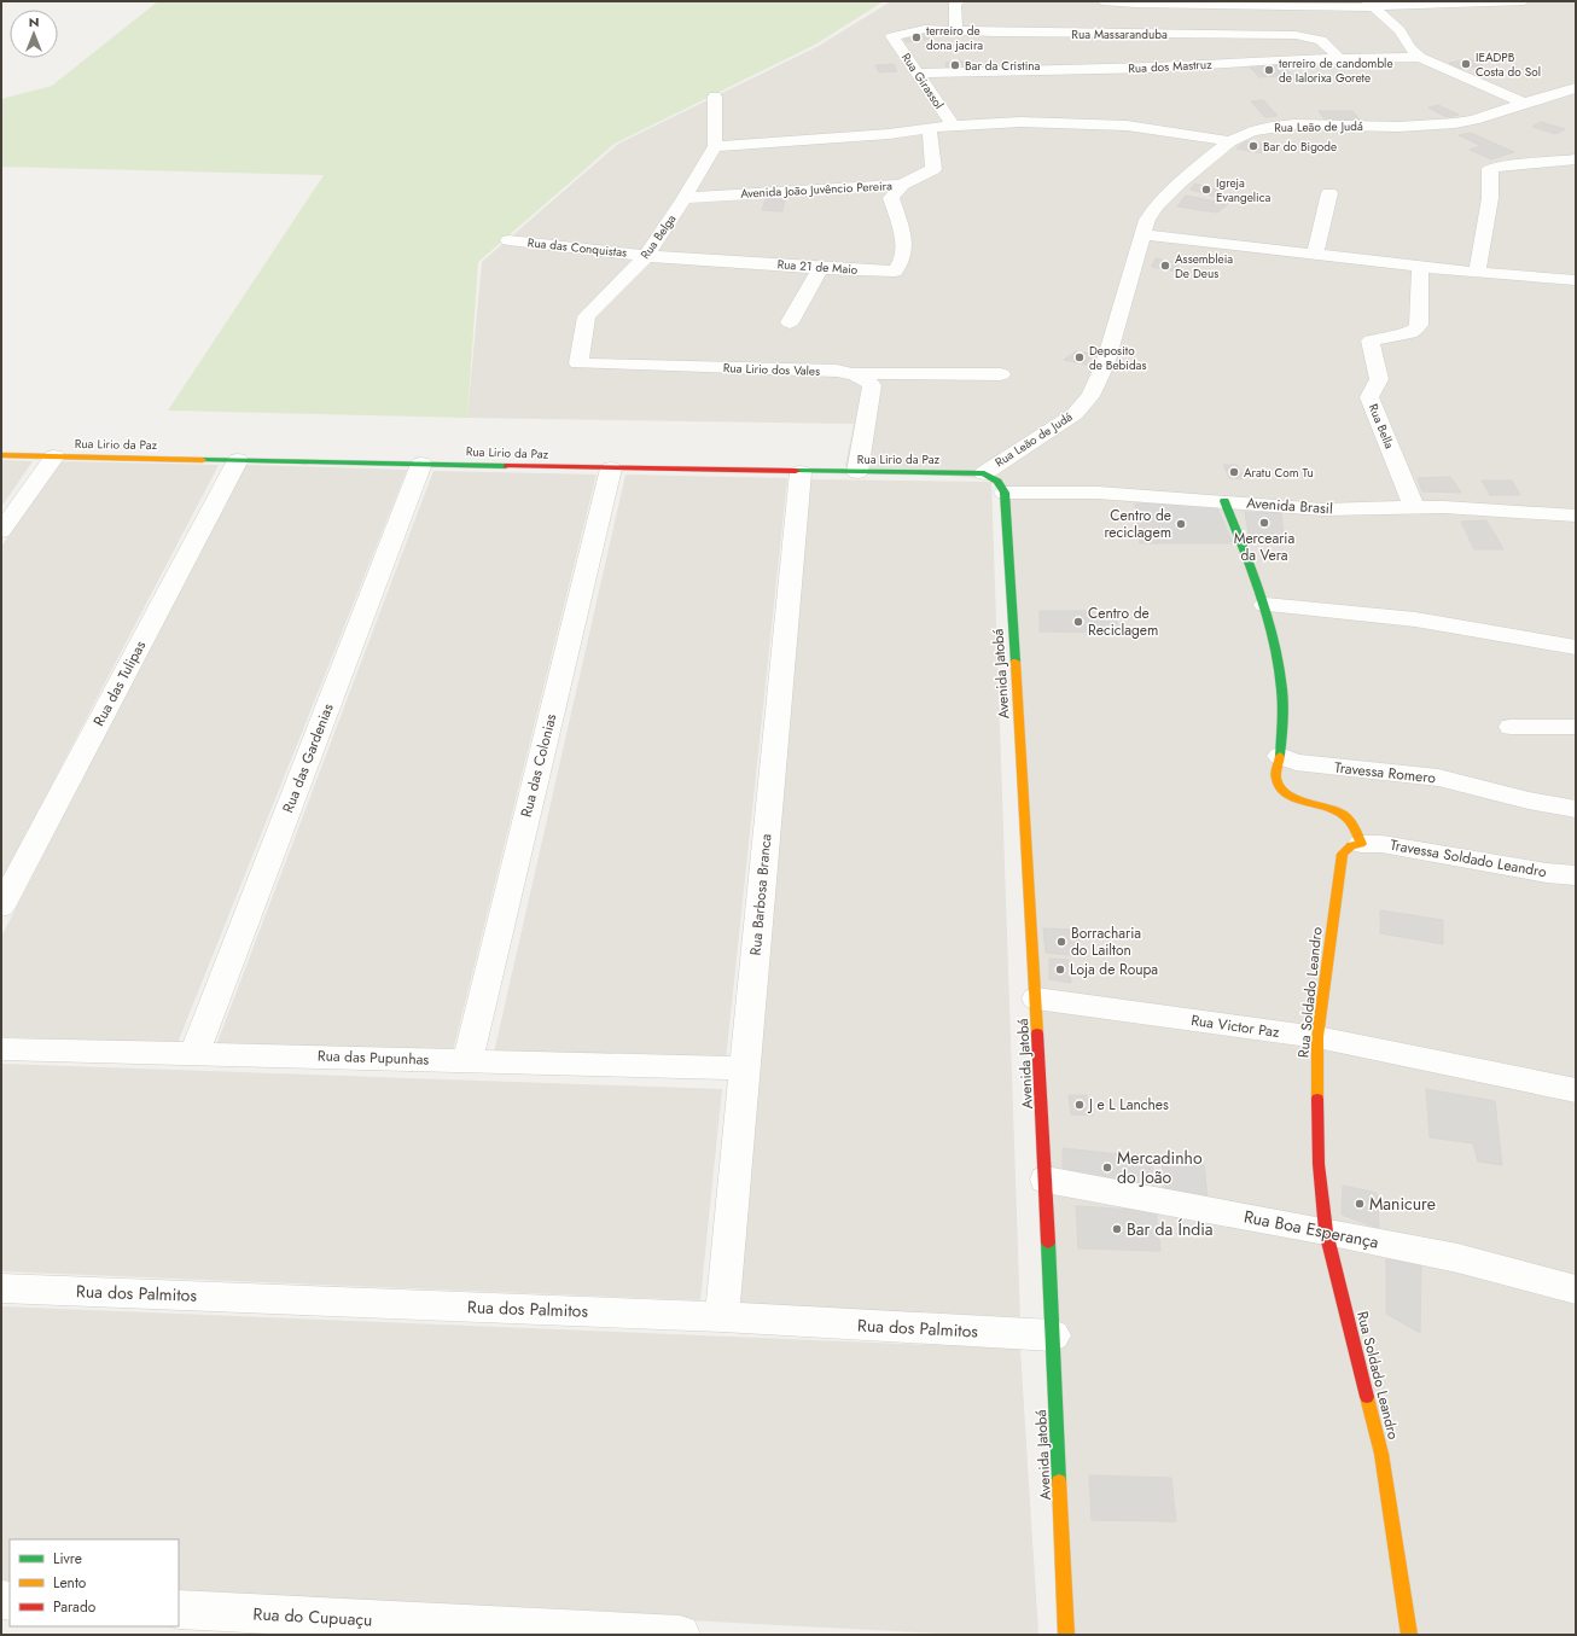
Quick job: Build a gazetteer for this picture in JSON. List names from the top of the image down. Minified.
{"streets":{"street":["Rua Massaranduba","Rua dos Mastruz","Rua Girassol","Rua Leão de Judá","Avenida João Juvêncio Pereira","Rua Belga","Rua das Conquistas","Rua 21 de Maio","Rua Lirio dos Vales","Rua Bella","Rua Lirio da Paz","Avenida Brasil","Avenida Jatobá","Rua das Tulipas","Rua das Gardenias","Rua das Colonias","Travessa Romero","Travessa Soldado Leandro","Rua Barbosa Branca","Rua Soldado Leandro","Rua Victor Paz","Rua das Pupunhas","Rua Boa Esperança","Rua dos Palmitos","Rua do Cupuaçu"]},"crossings":[["Rua Massaranduba","Rua dos Mastruz"],["Rua Massaranduba","Rua Girassol"],["Rua dos Mastruz","Rua Girassol"],["Rua Leão de Judá","Rua Lirio da Paz"],["Avenida João Juvêncio Pereira","Rua Belga"],["Avenida João Juvêncio Pereira","Rua 21 de Maio"],["Rua Belga","Rua das Conquistas"],["Rua Belga","Rua 21 de Maio"],["Rua Belga","Rua Lirio dos Vales"],["Rua das Conquistas","Rua 21 de Maio"],["Rua Bella","Avenida Brasil"],["Rua Lirio da Paz","Rua das Tulipas"],["Rua Lirio da Paz","Rua das Gardenias"],["Rua Lirio da Paz","Rua das Colonias"],["Rua Lirio da Paz","Rua Barbosa Branca"],["Avenida Brasil","Avenida Jatobá"],["Avenida Jatobá","Rua Victor Paz"],["Avenida Jatobá","Rua Boa Esperança"],["Avenida Jatobá","Rua dos Palmitos"],["Rua das Gardenias","Rua das Pupunhas"],["Rua das Colonias","Rua das Pupunhas"],["Travessa Soldado Leandro","Rua Soldado Leandro"],["Rua Barbosa Branca","Rua das Pupunhas"],["Rua Barbosa Branca","Rua dos Palmitos"],["Rua Soldado Leandro","Rua Victor Paz"],["Rua Soldado Leandro","Rua Boa Esperança"]],"places":["terreiro de dona jacira","IEADPB Costa do Sol","Bar da Cristina","terreiro de candomble de Ialorixa Gorete","Bar do Bigode","Igreja Evangelica","Assembleia De Deus","Deposito de Bebidas","Aratu Com Tu","Mercearia da Vera","Centro de reciclagem","Centro de Reciclagem","Borracharia do Lailton","Loja de Roupa","J e L Lanches","Mercadinho do João","Manicure","Bar da Índia"],"legend":["Livre","Lento","Parado"],"north":"top"}
